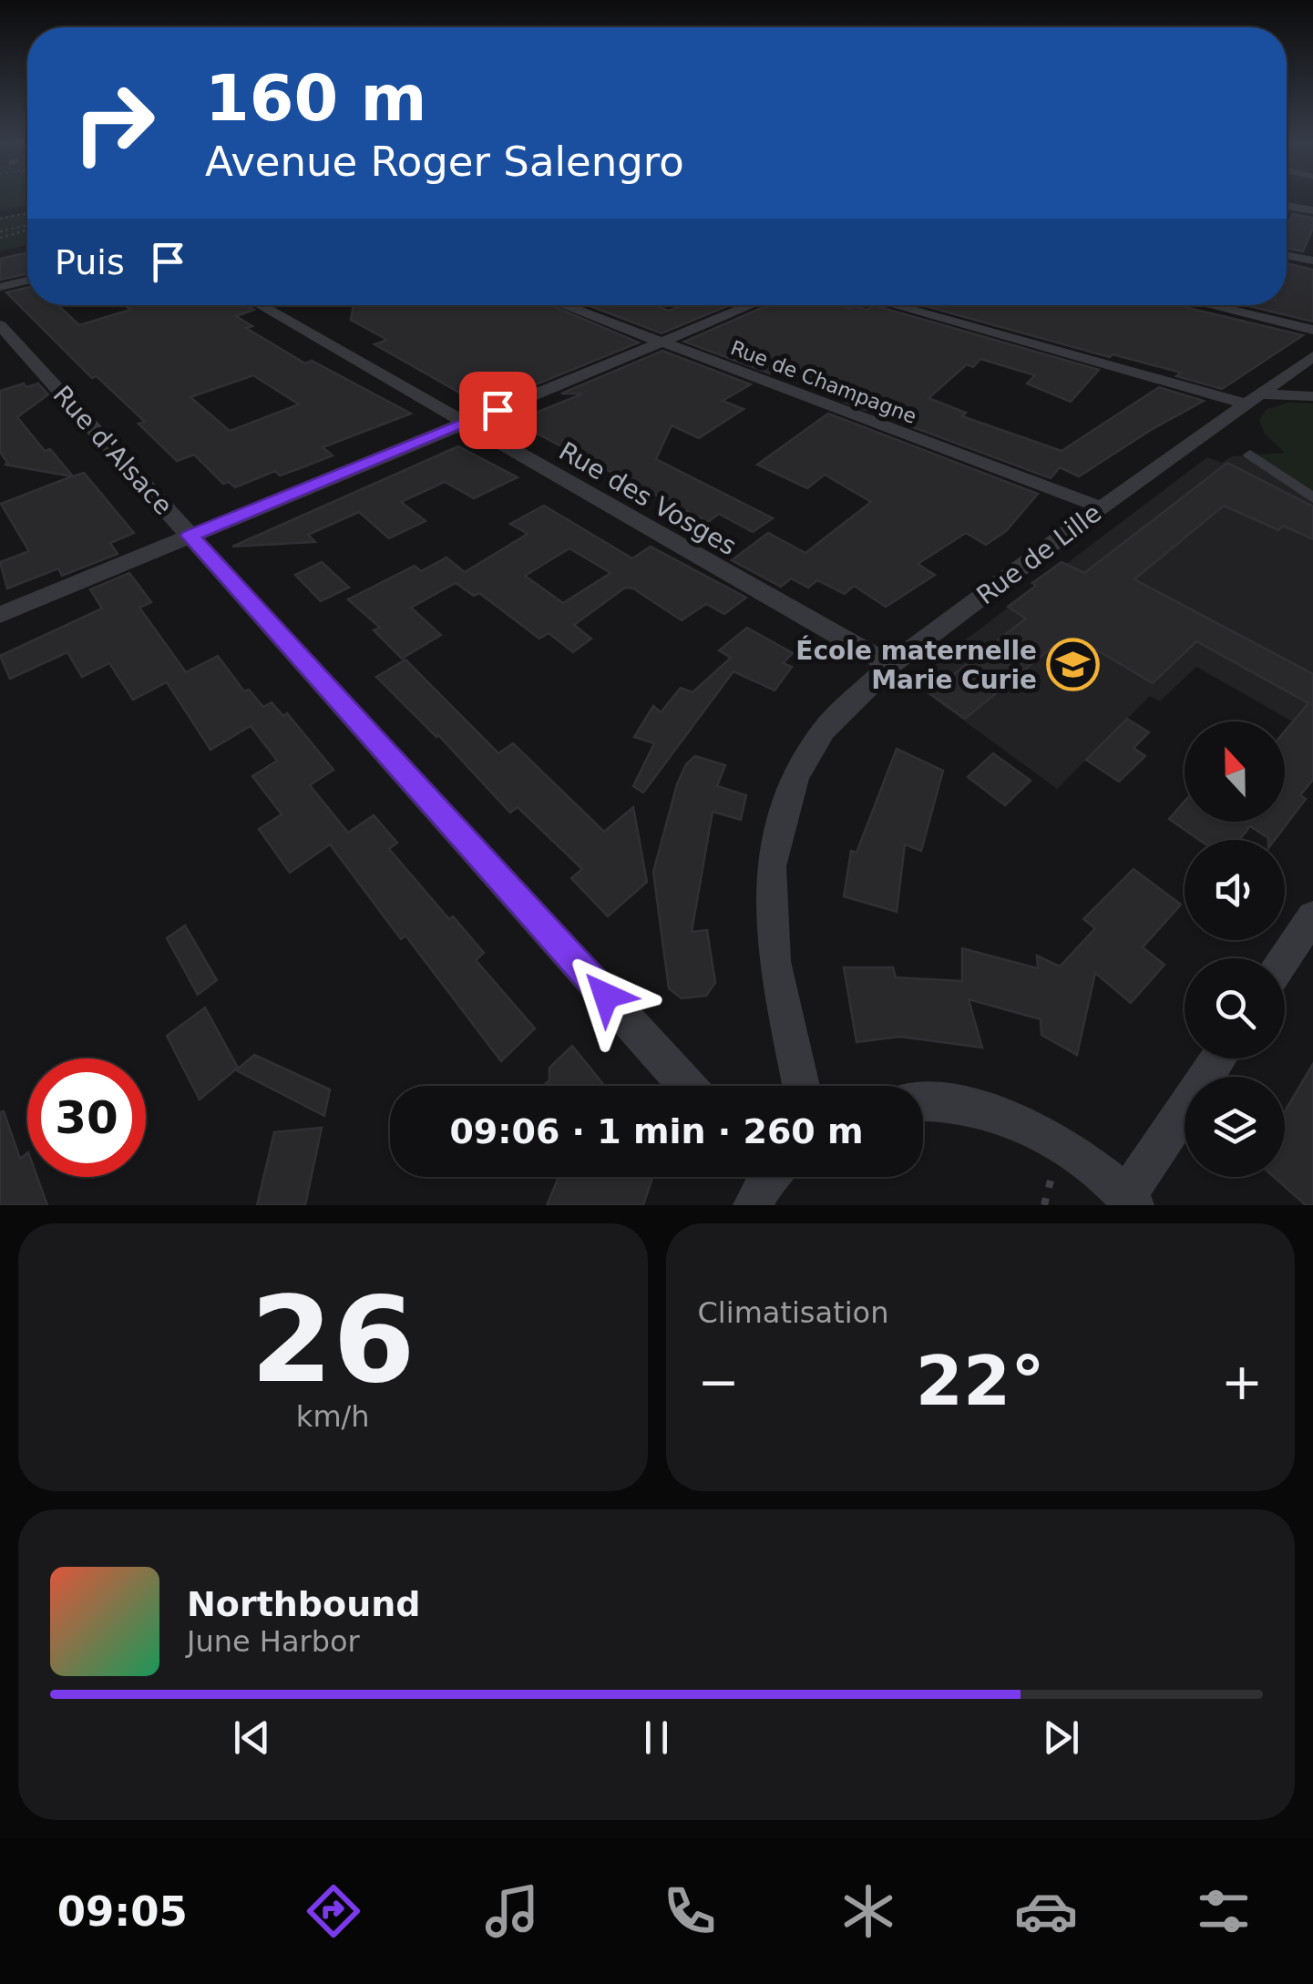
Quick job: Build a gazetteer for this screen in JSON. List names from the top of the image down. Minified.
{"streets":{"street":["Rue de Champagne","Rue d'Alsace","Rue des Vosges","Rue de Lille"]},"crossings":[["Rue de Champagne","Rue de Lille"],["Rue des Vosges","Rue de Lille"]],"places":{"school or university":["École maternelle Marie Curie"]},"north":"top","page":{"turn":["160 m","Avenue Roger Salengro"],"then":"Puis","limit":"30","trip":"09:06 · 1 min · 260 m","tile":[["26","km/h"],"Climatisation"],"heat":["−","22°","+"],"song":["Northbound","June Harbor"],"tabs":"09:05"}}
